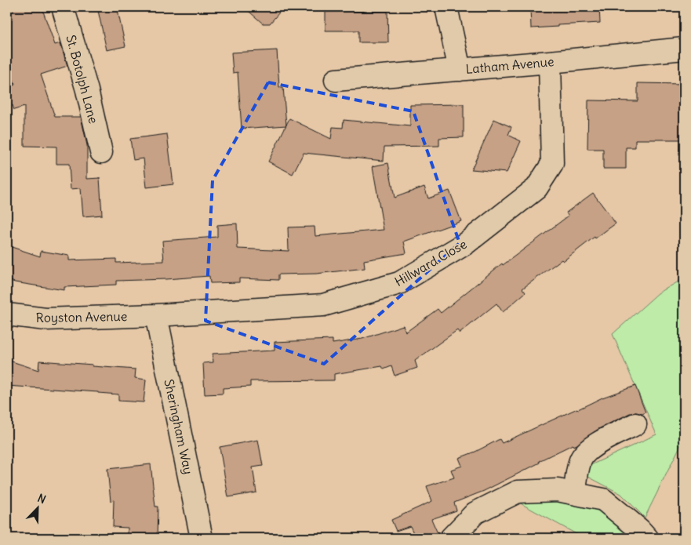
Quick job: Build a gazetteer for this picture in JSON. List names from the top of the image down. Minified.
{"streets":{"street":["Latham Avenue","St. Botolph Lane","Hillward Close","Royston Avenue","Sheringham Way"]},"crossings":[["Latham Avenue","Hillward Close"],["Hillward Close","Royston Avenue"],["Hillward Close","Sheringham Way"],["Royston Avenue","Sheringham Way"]],"north":"top right"}
